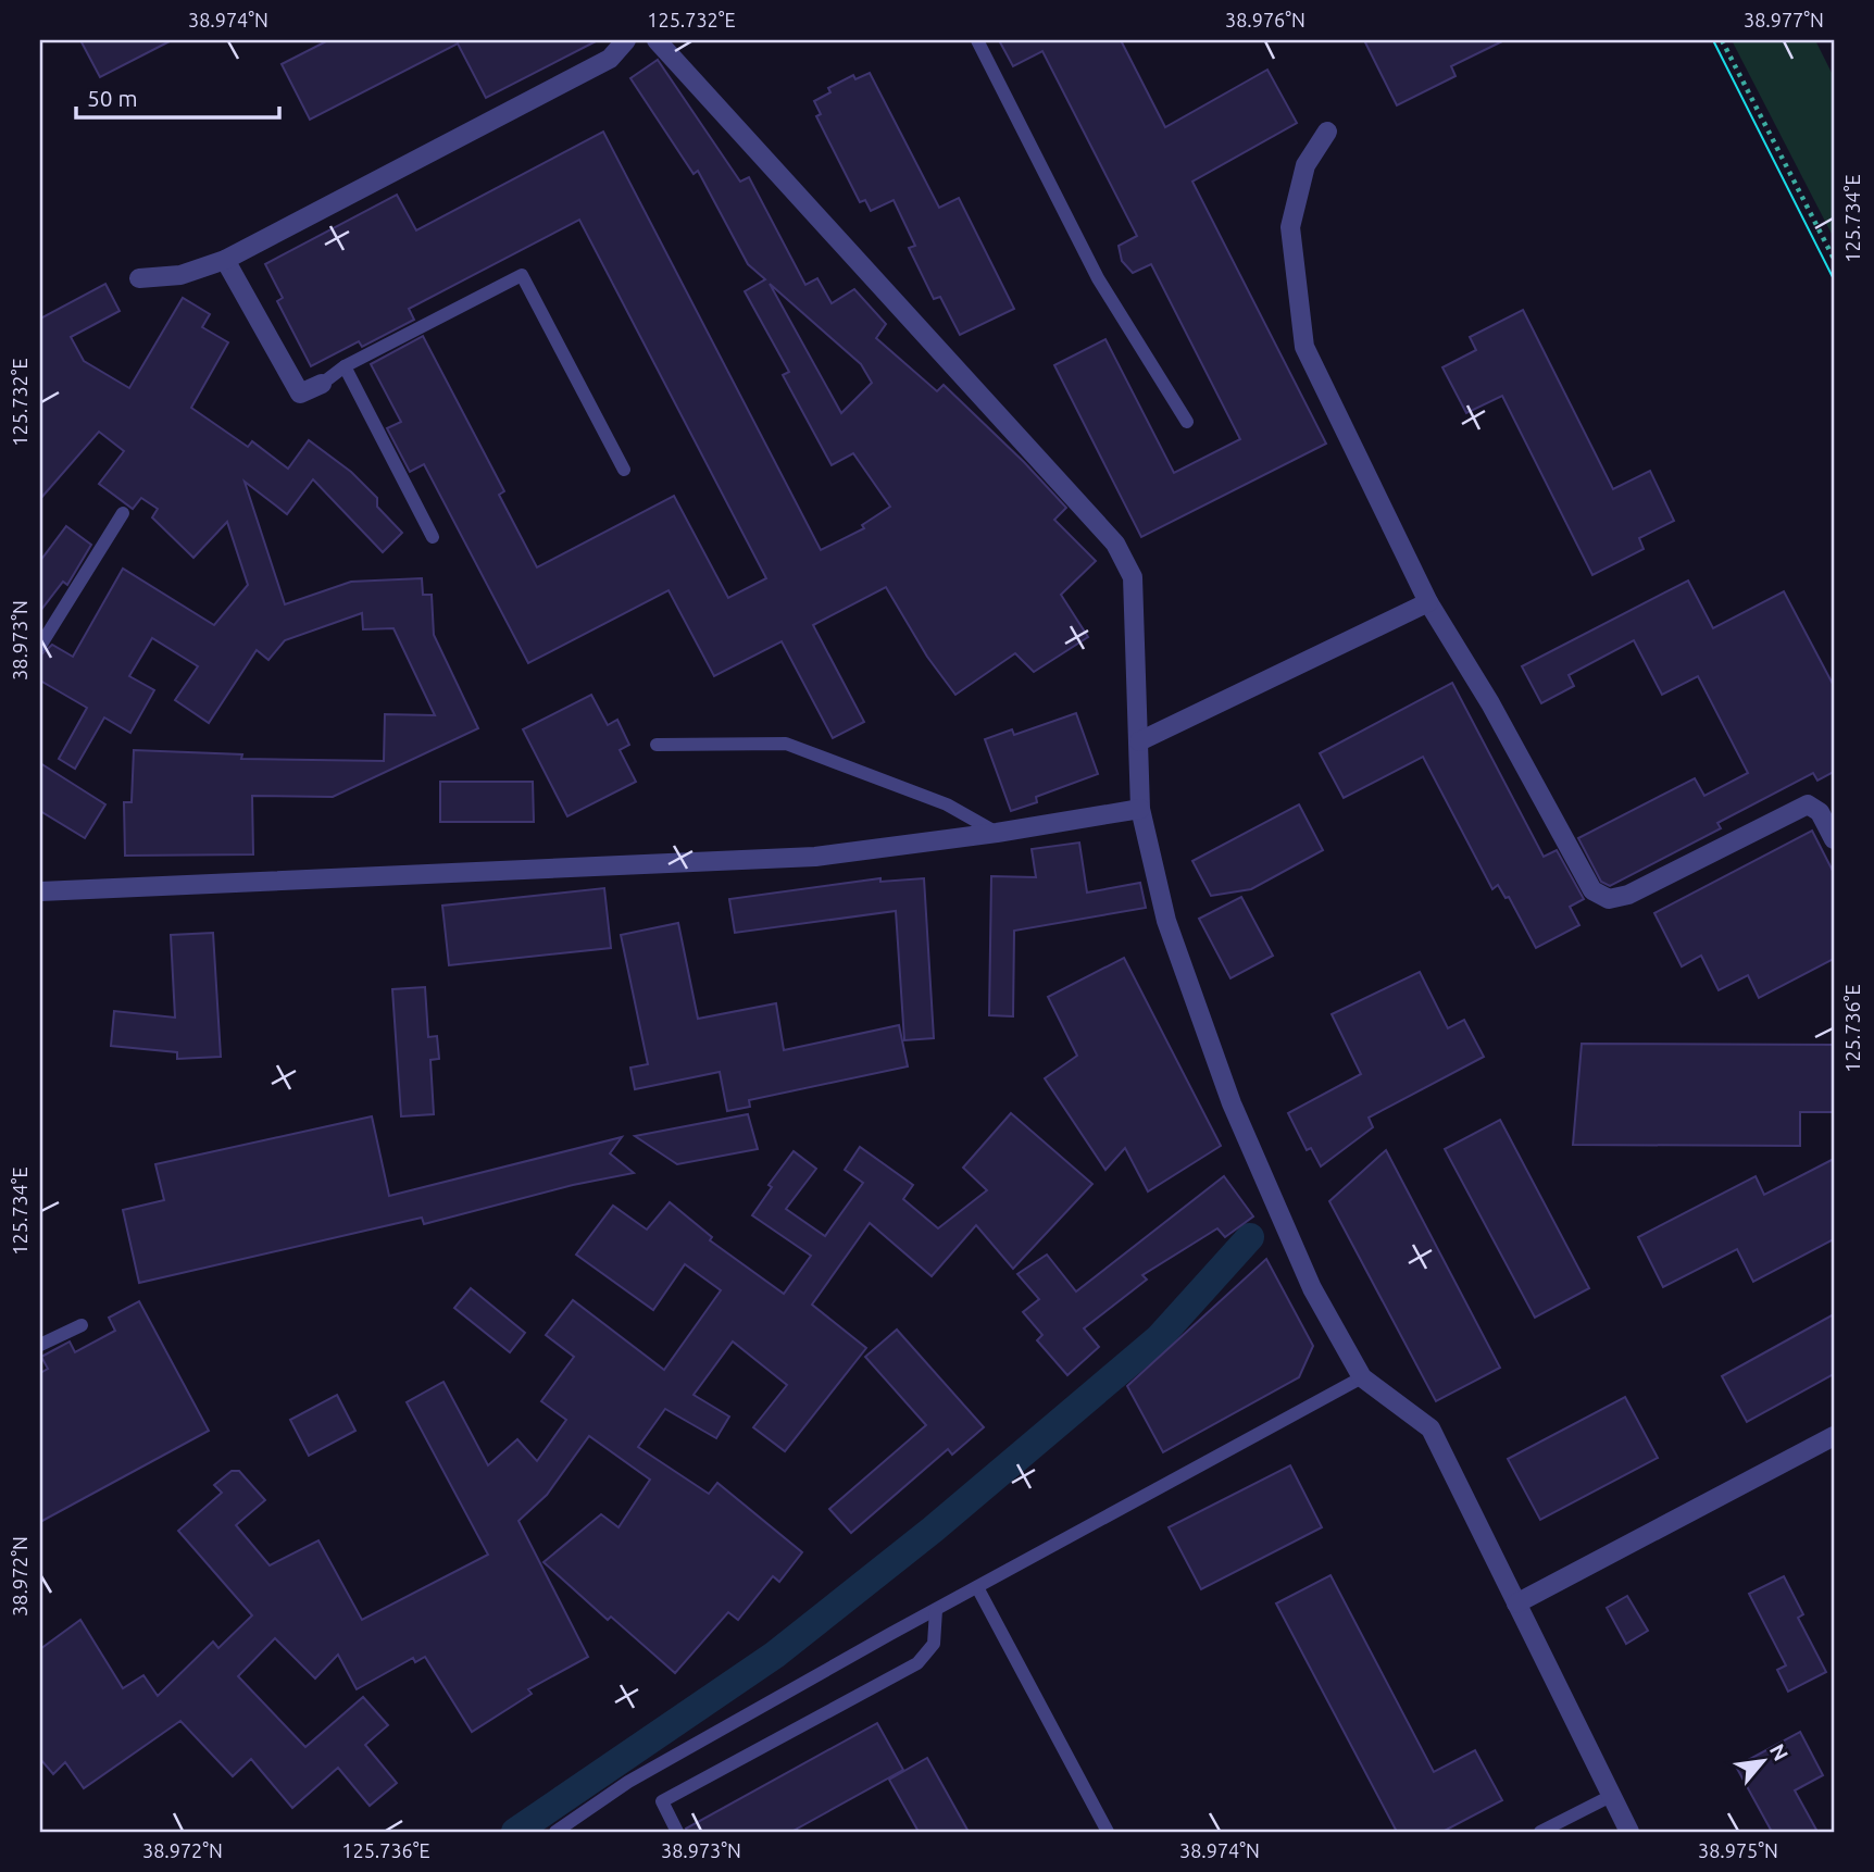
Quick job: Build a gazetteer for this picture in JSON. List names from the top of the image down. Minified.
{"scale_bar":"50 m","north":"top right","coordinates":["38.974°N","125.732°E","38.976°N","38.977°N","125.734°E","38.973°N","125.736°E","38.972°N","38.975°N"]}
